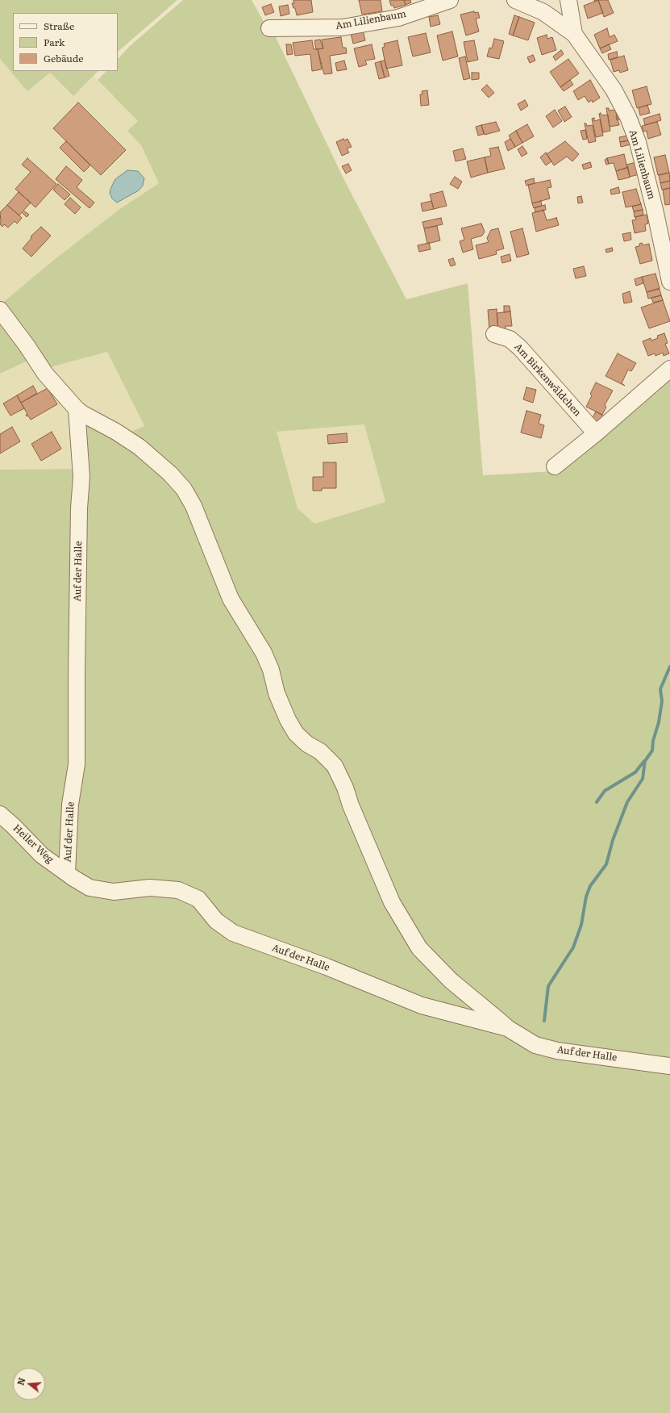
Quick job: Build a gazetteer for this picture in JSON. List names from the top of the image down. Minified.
{"streets":{"street":["Am Lilienbaum","Am Birkenwäldchen","Auf der Halle","Heiler Weg"]},"crossings":[["Auf der Halle","Heiler Weg"]],"legend":["Straße","Park","Gebäude"],"north":"left"}
